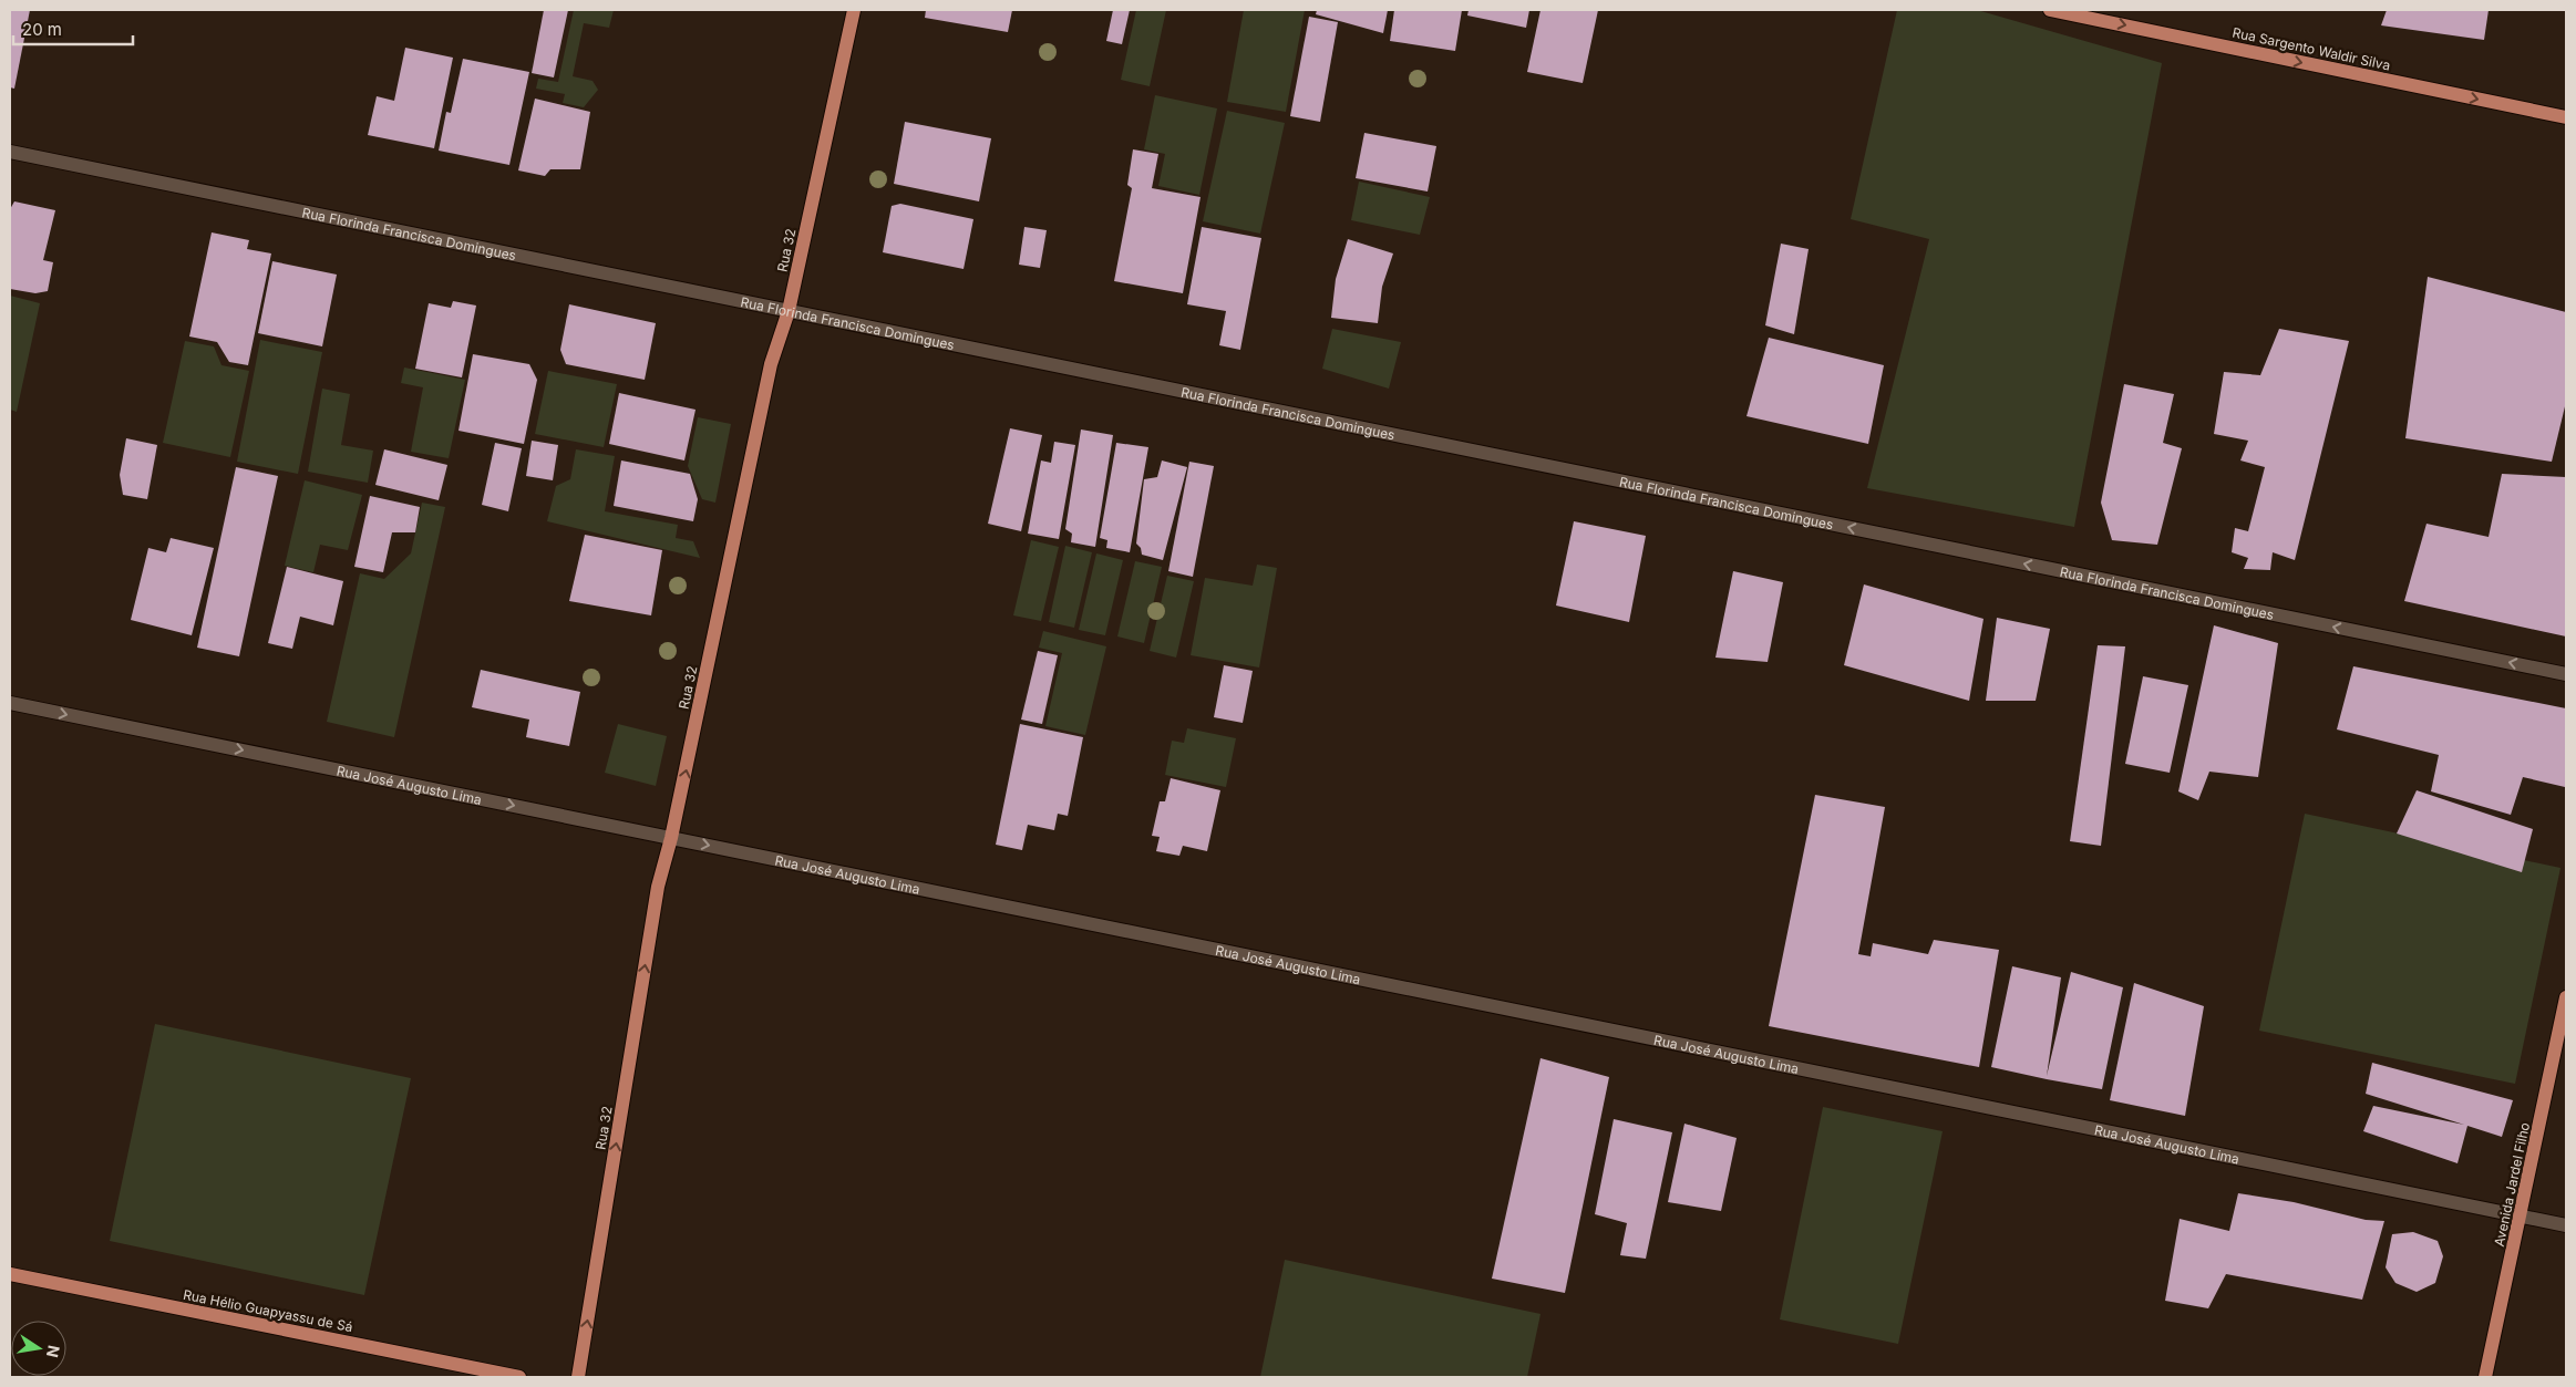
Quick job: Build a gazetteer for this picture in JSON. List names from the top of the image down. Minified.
{"streets":{"main road":["Rua Sargento Waldir Silva","Rua 32","Avenida Jardel Filho","Rua Hélio Guapyassu de Sá"],"street":["Rua Florinda Francisca Domingues","Rua José Augusto Lima"]},"crossings":[["Rua Florinda Francisca Domingues","Rua 32"],["Rua 32","Rua José Augusto Lima"],["Rua José Augusto Lima","Avenida Jardel Filho"]],"one_way":["Rua Sargento Waldir Silva","Rua Florinda Francisca Domingues","Rua 32","Rua José Augusto Lima"],"scale_bar":"20 m","north":"right"}
